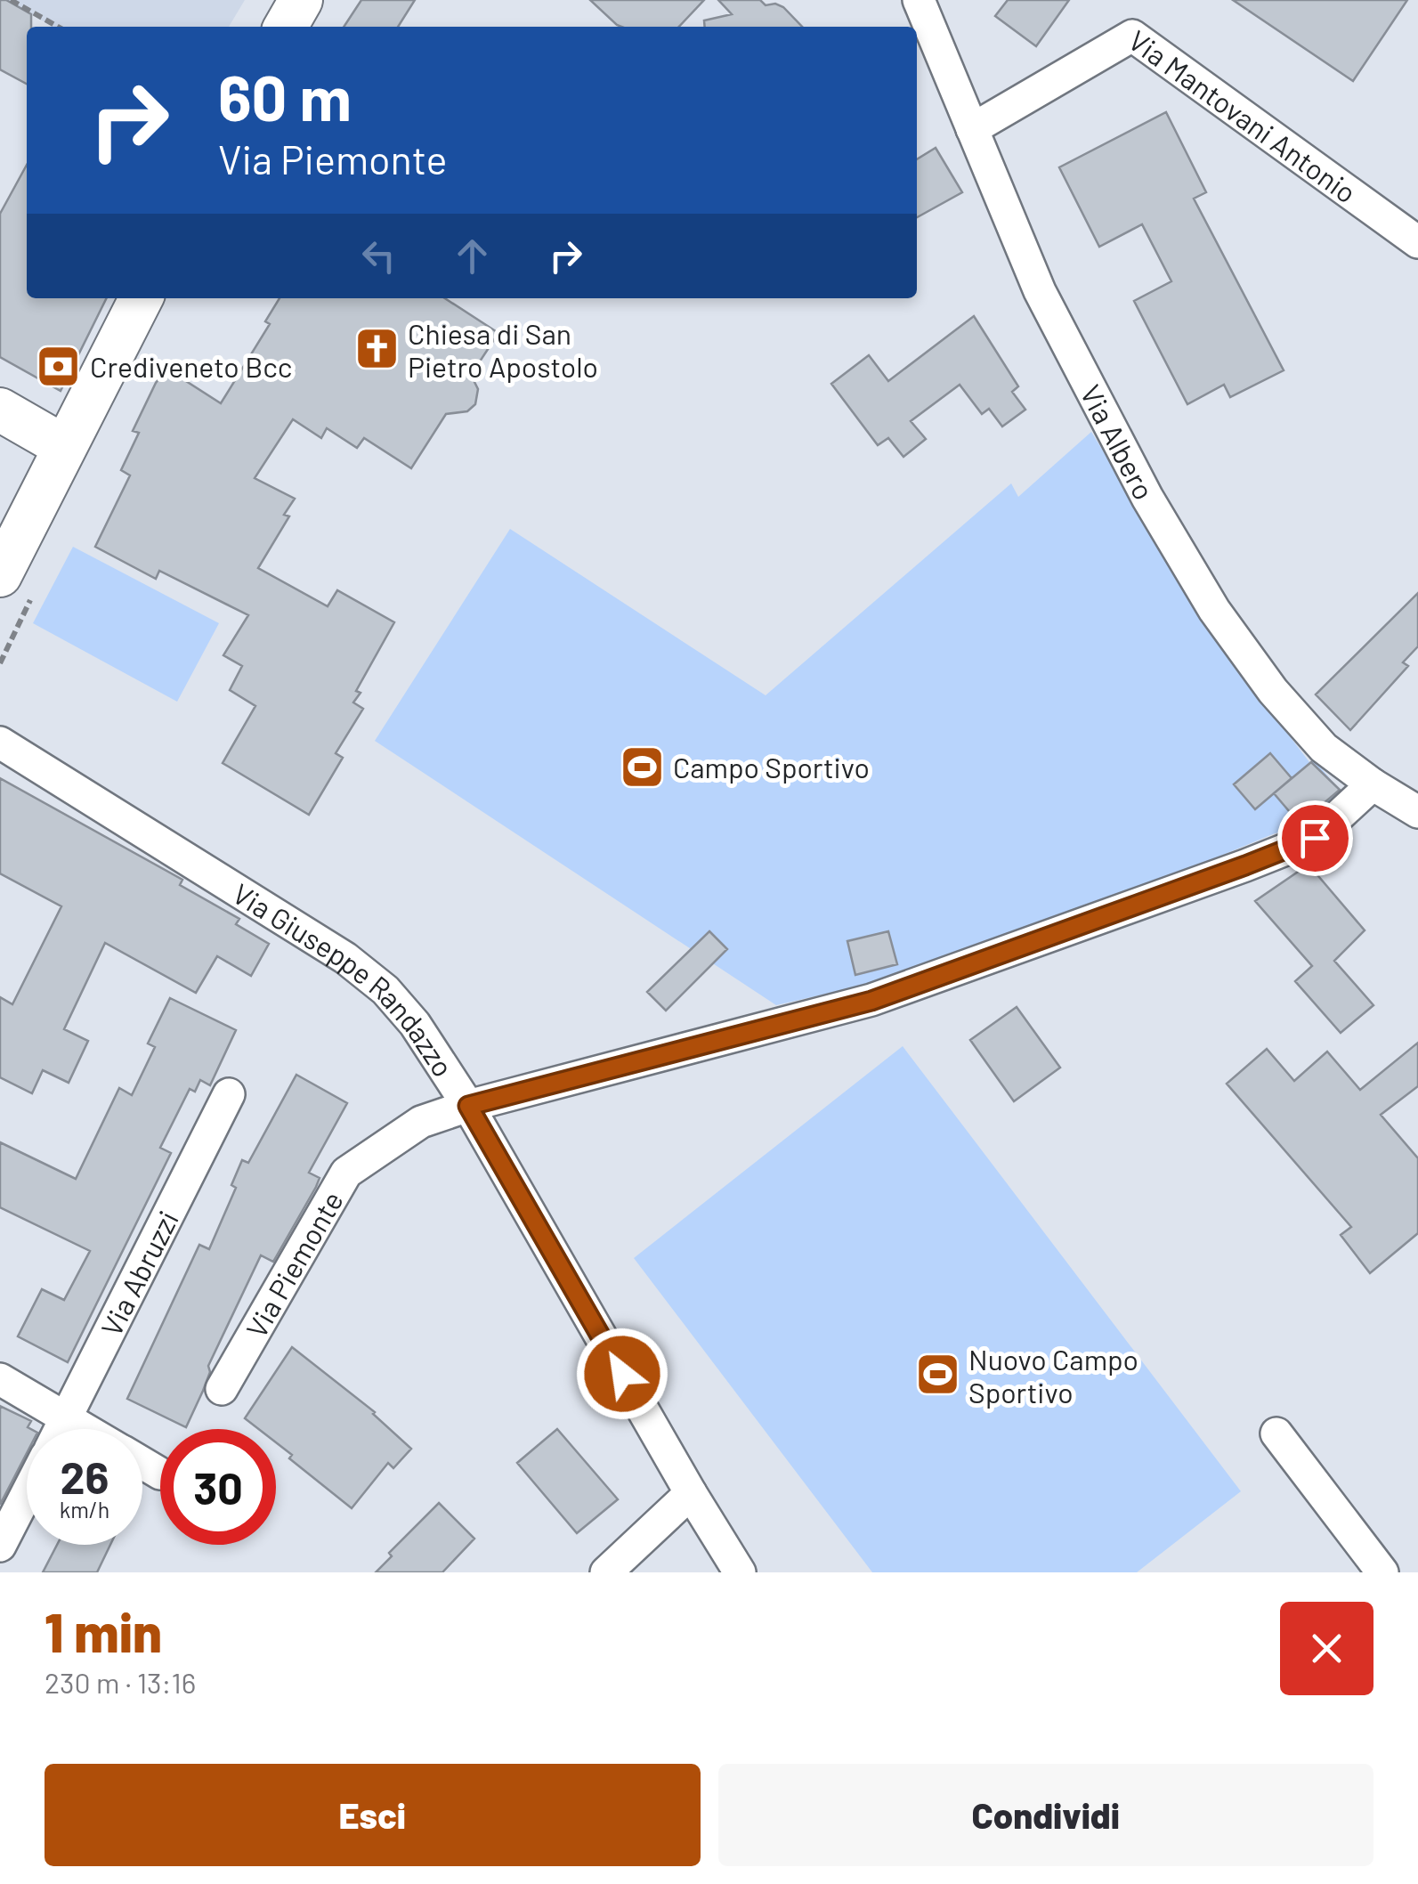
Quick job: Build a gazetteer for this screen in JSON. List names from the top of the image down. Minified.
{"streets":{"street":["Via Mantovani Antonio","Via Albero","Via Giuseppe Randazzo","Via Piemonte","Via Abruzzi"]},"crossings":[["Via Mantovani Antonio","Via Albero"],["Via Albero","Via Piemonte"],["Via Giuseppe Randazzo","Via Piemonte"]],"places":{"church":["Chiesa di San Pietro Apostolo"],"bank":["Crediveneto Bcc"],"sports":["Campo Sportivo","Nuovo Campo Sportivo"]},"page":{"turn":["60 m","Via Piemonte"],"speed":"26 km/h","limit":"30","heading":["1 min","230 m · 13:16"],"buttons":["Esci","Condividi"]}}
